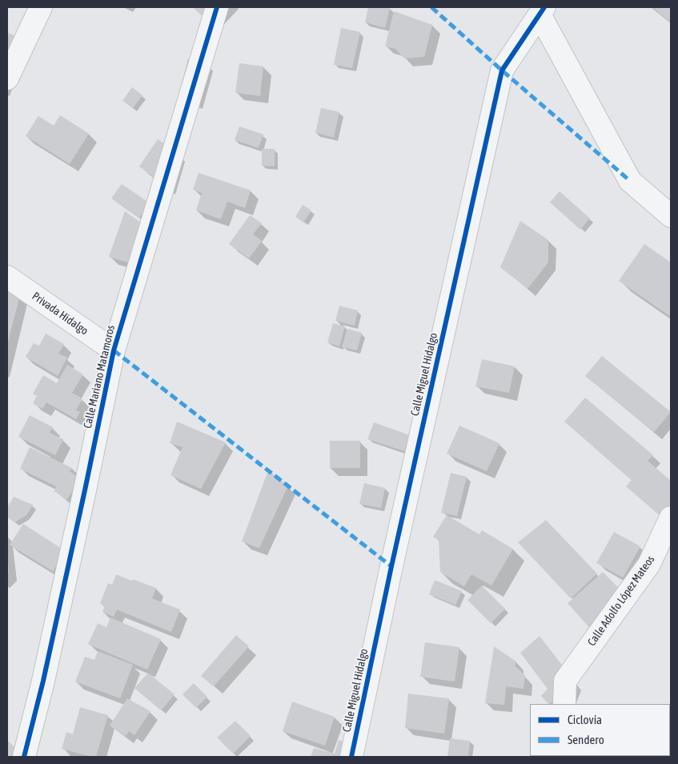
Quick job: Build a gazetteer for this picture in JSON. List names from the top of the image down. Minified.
{"streets":{"street":["Privada Hidalgo","Calle Miguel Hidalgo","Calle Mariano Matamoros","Calle Adolfo López Mateos"]},"crossings":[["Privada Hidalgo","Calle Mariano Matamoros"]],"legend":["Ciclovía","Sendero"]}
